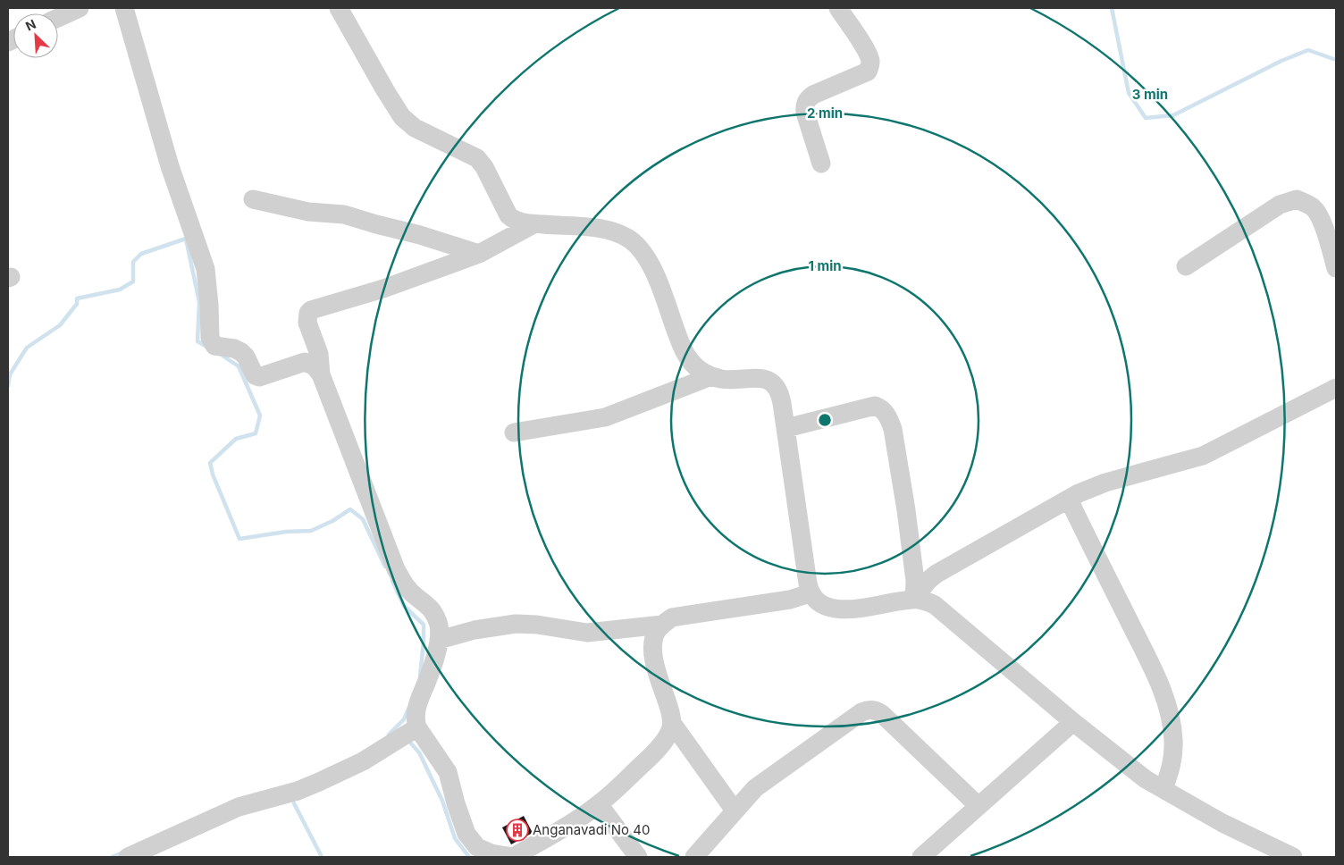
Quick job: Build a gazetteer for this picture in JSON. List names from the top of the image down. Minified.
{"places":{"building":["Anganavadi No 40"]},"north":"top left","rings":["3 min","2 min","1 min"]}
